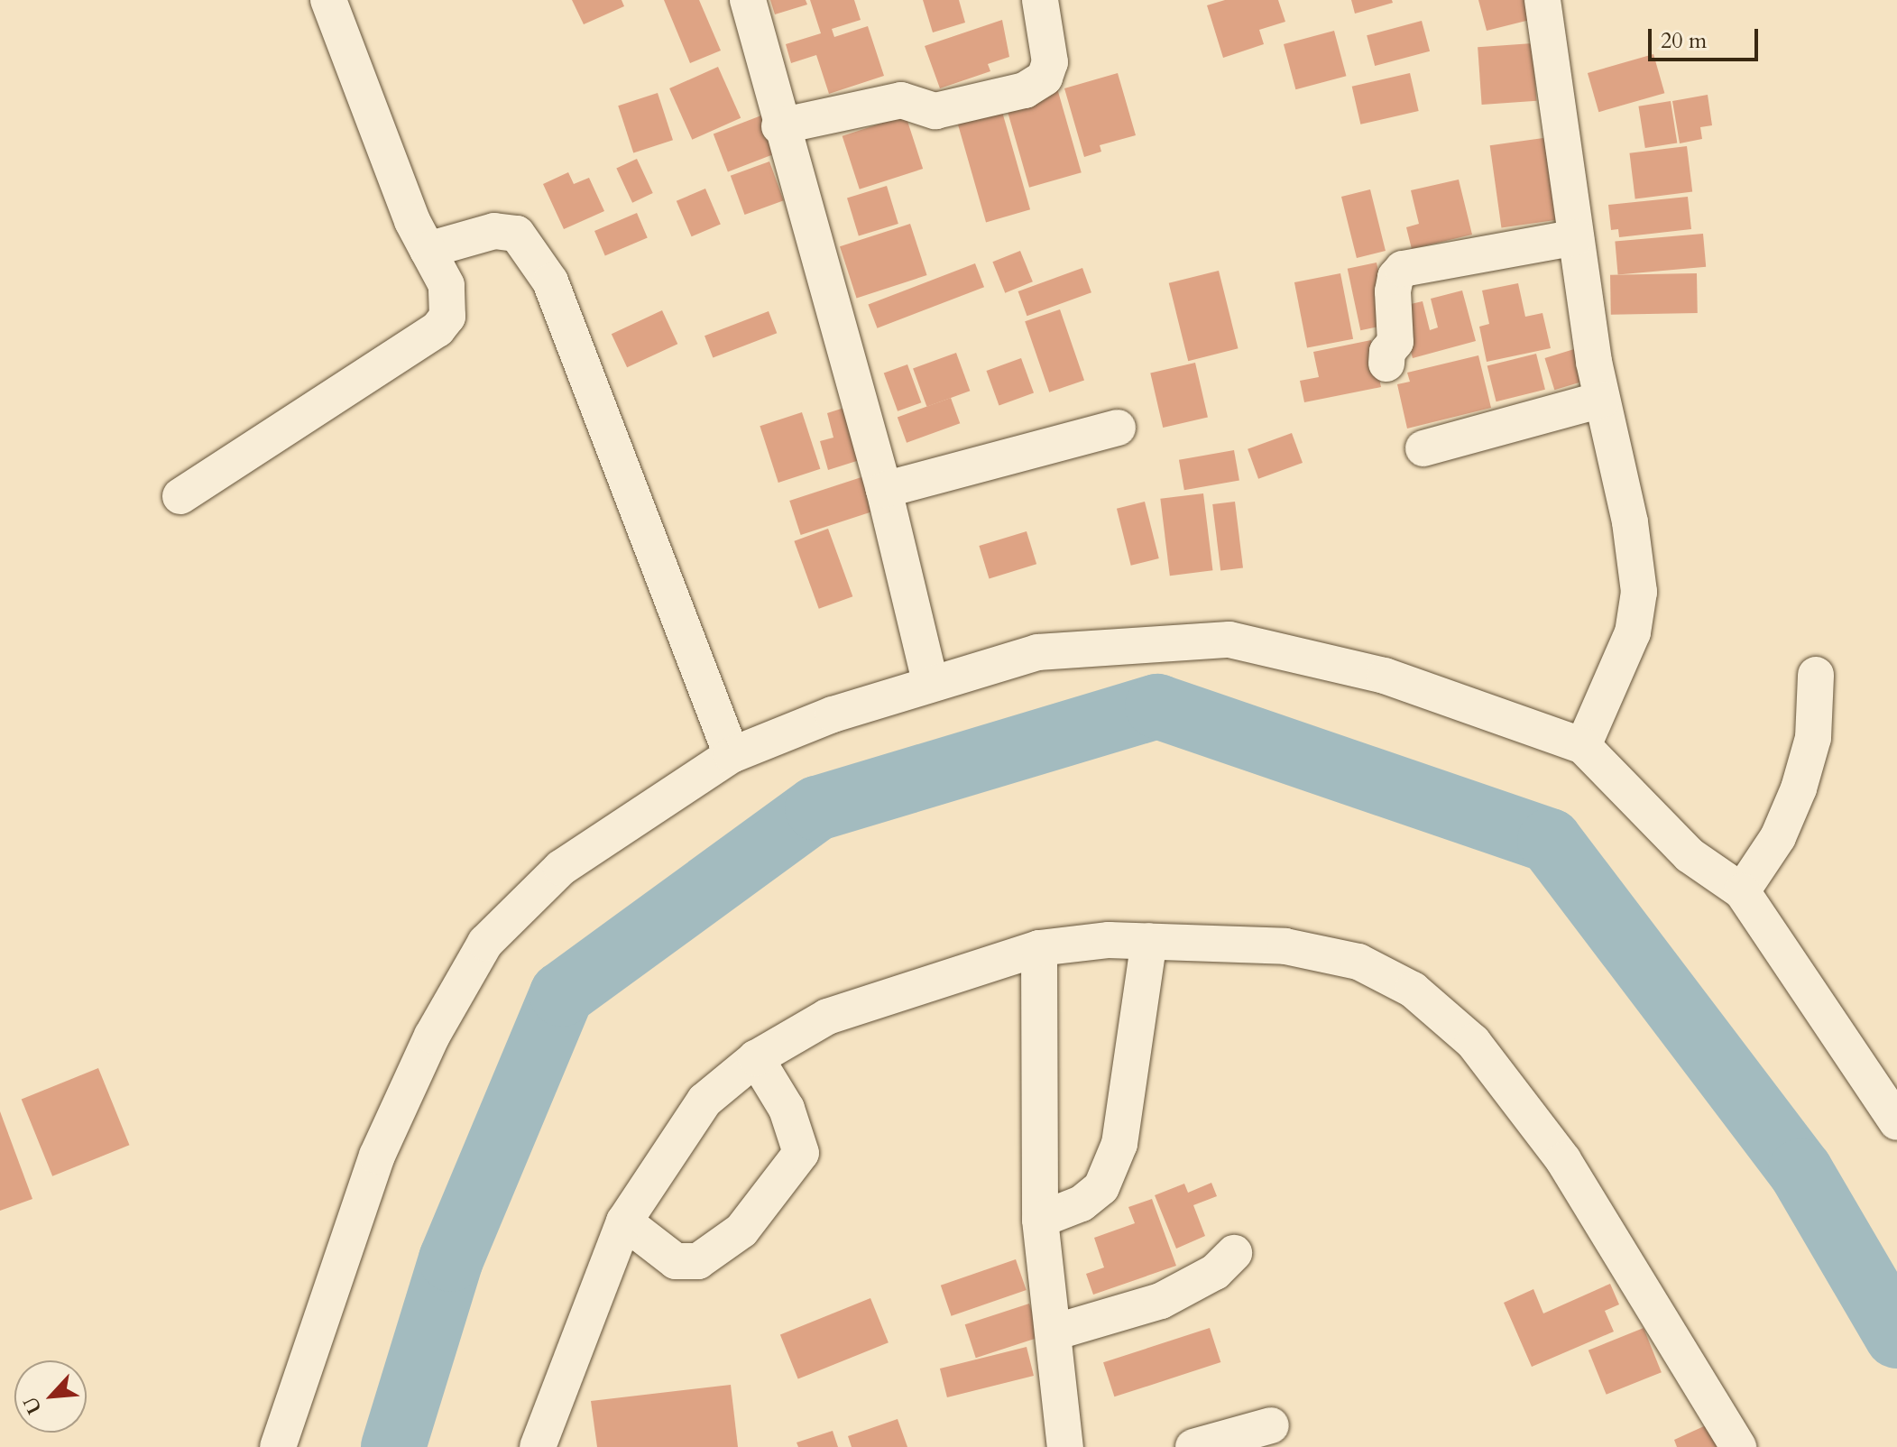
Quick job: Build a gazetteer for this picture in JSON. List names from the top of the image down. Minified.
{"scale_bar":"20 m","north":"bottom left"}
